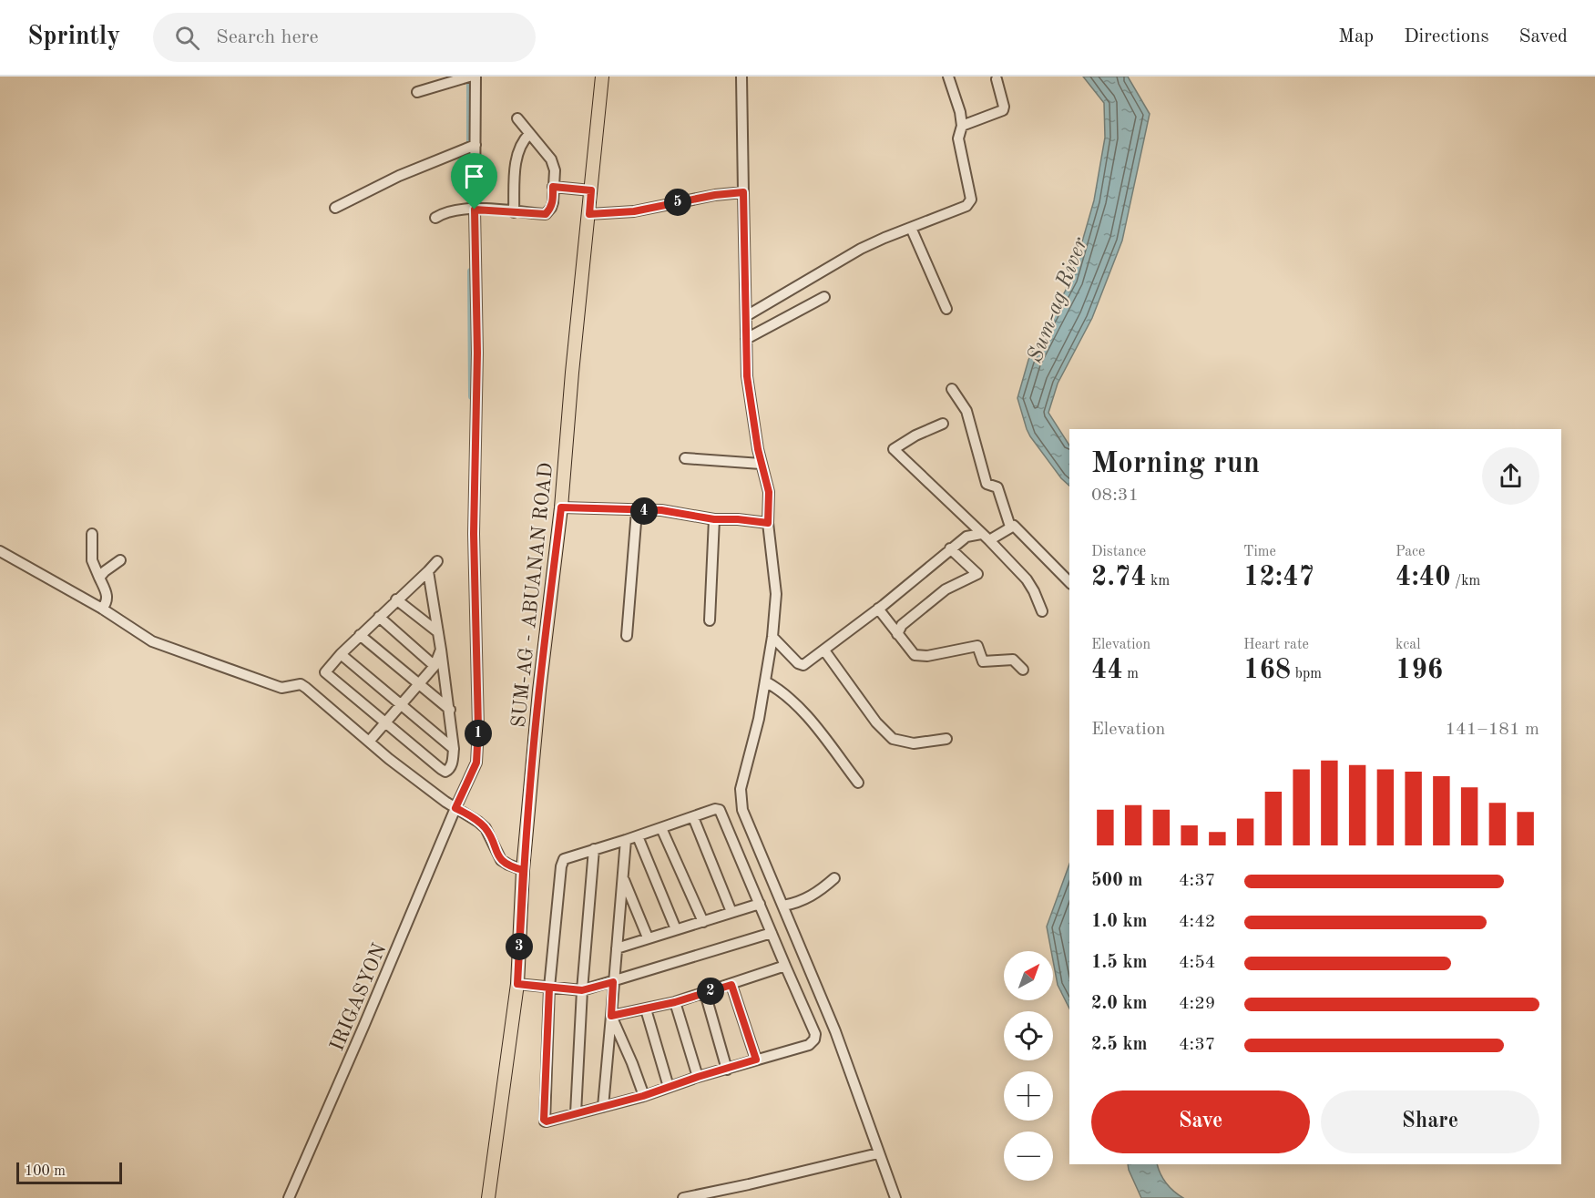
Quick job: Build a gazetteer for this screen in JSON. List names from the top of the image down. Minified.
{"streets":{"main road":["SUM-AG - ABUANAN ROAD"],"street":["IRIGASYON"]},"water":["Sum-ag River"],"scale_bar":"100 m","north":"top right","page":{"header":"Sprintly","search":"Search here","nav":["Map","Directions","Saved"],"pins":["5","4","1","3","2"],"heading":["Morning run","08:31"],"stats":[["Distance","2.74 km"],["Time","12:47"],["Pace","4:40 /km"],["Elevation","44 m"],["Heart rate","168 bpm"],["kcal","196"]],"chart":["Elevation","141–181 m"],"list":[{"name":"500 m","note":"4:37"},{"name":"1.0 km","note":"4:42"},{"name":"1.5 km","note":"4:54"},{"name":"2.0 km","note":"4:29"},{"name":"2.5 km","note":"4:37"}],"map_buttons":["+","−"],"buttons":["Save","Share"],"scale":"100 m"}}
